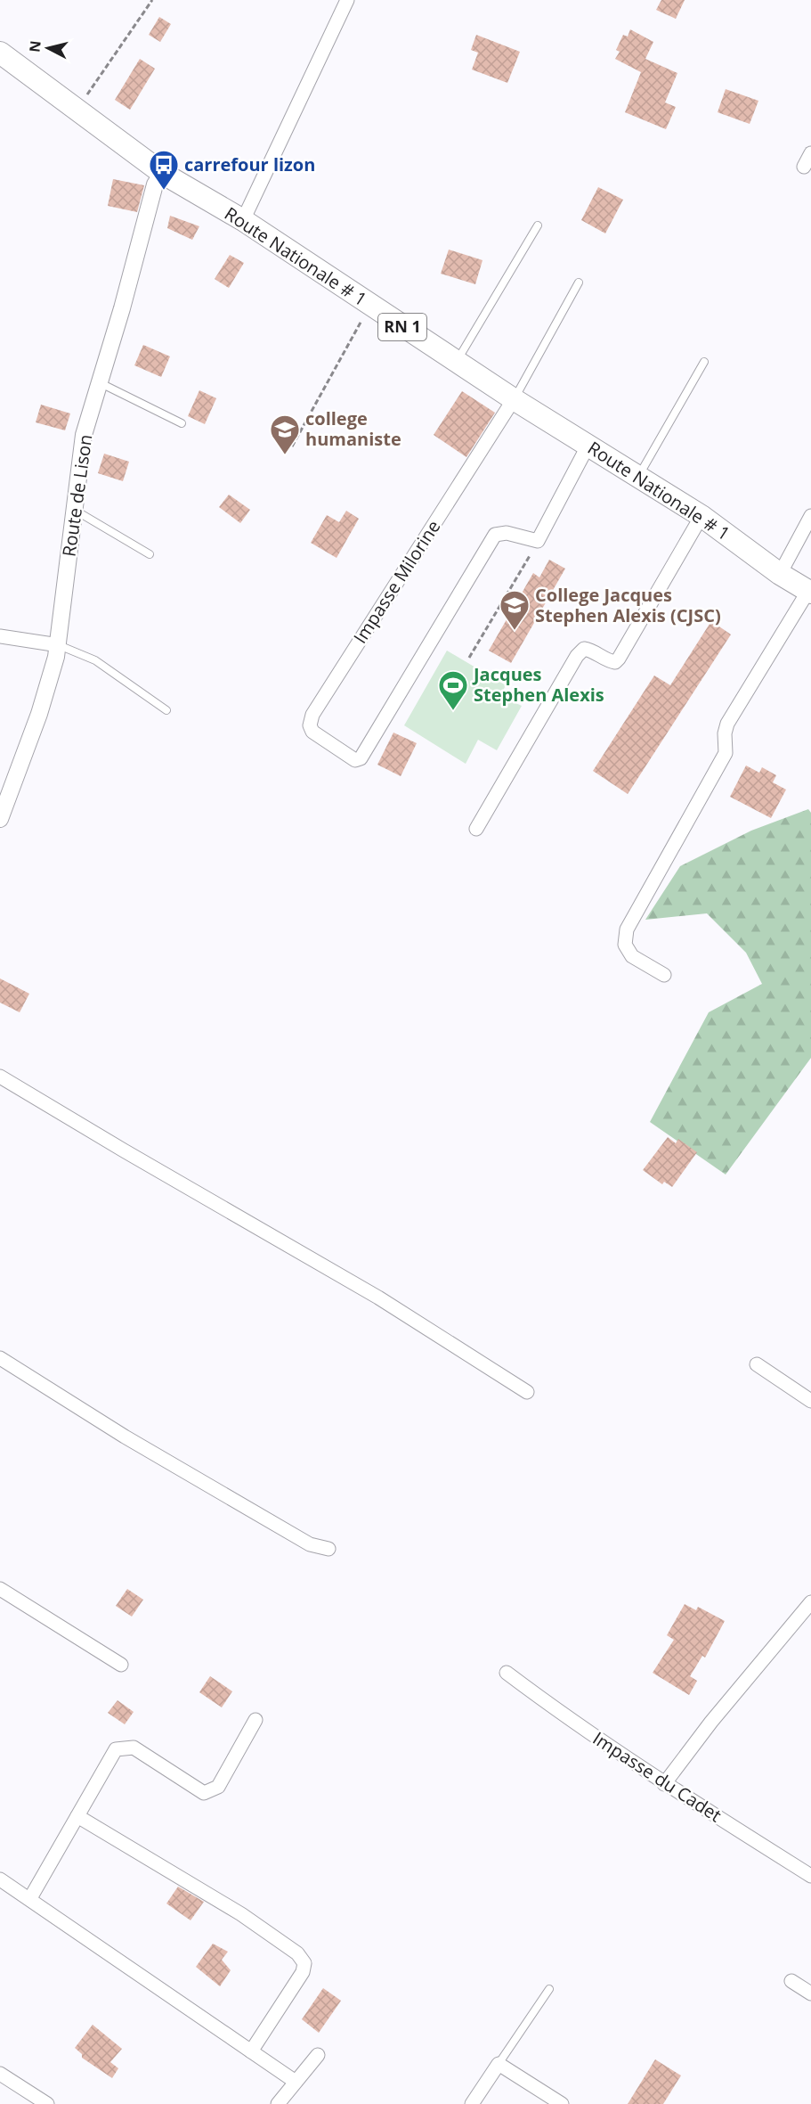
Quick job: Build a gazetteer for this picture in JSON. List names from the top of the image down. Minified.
{"streets":{"main road":["Route Nationale # 1","RN 1"],"street":["Route de Lison","Impasse Milorine","Impasse du Cadet"]},"crossings":[["Route Nationale # 1","Route de Lison"],["Route Nationale # 1","Impasse Milorine"]],"places":{"bus stop":["carrefour lizon"],"school or university":["college humaniste","College Jacques Stephen Alexis (CJSC)"],"sports":["Jacques Stephen Alexis"]},"north":"left"}
